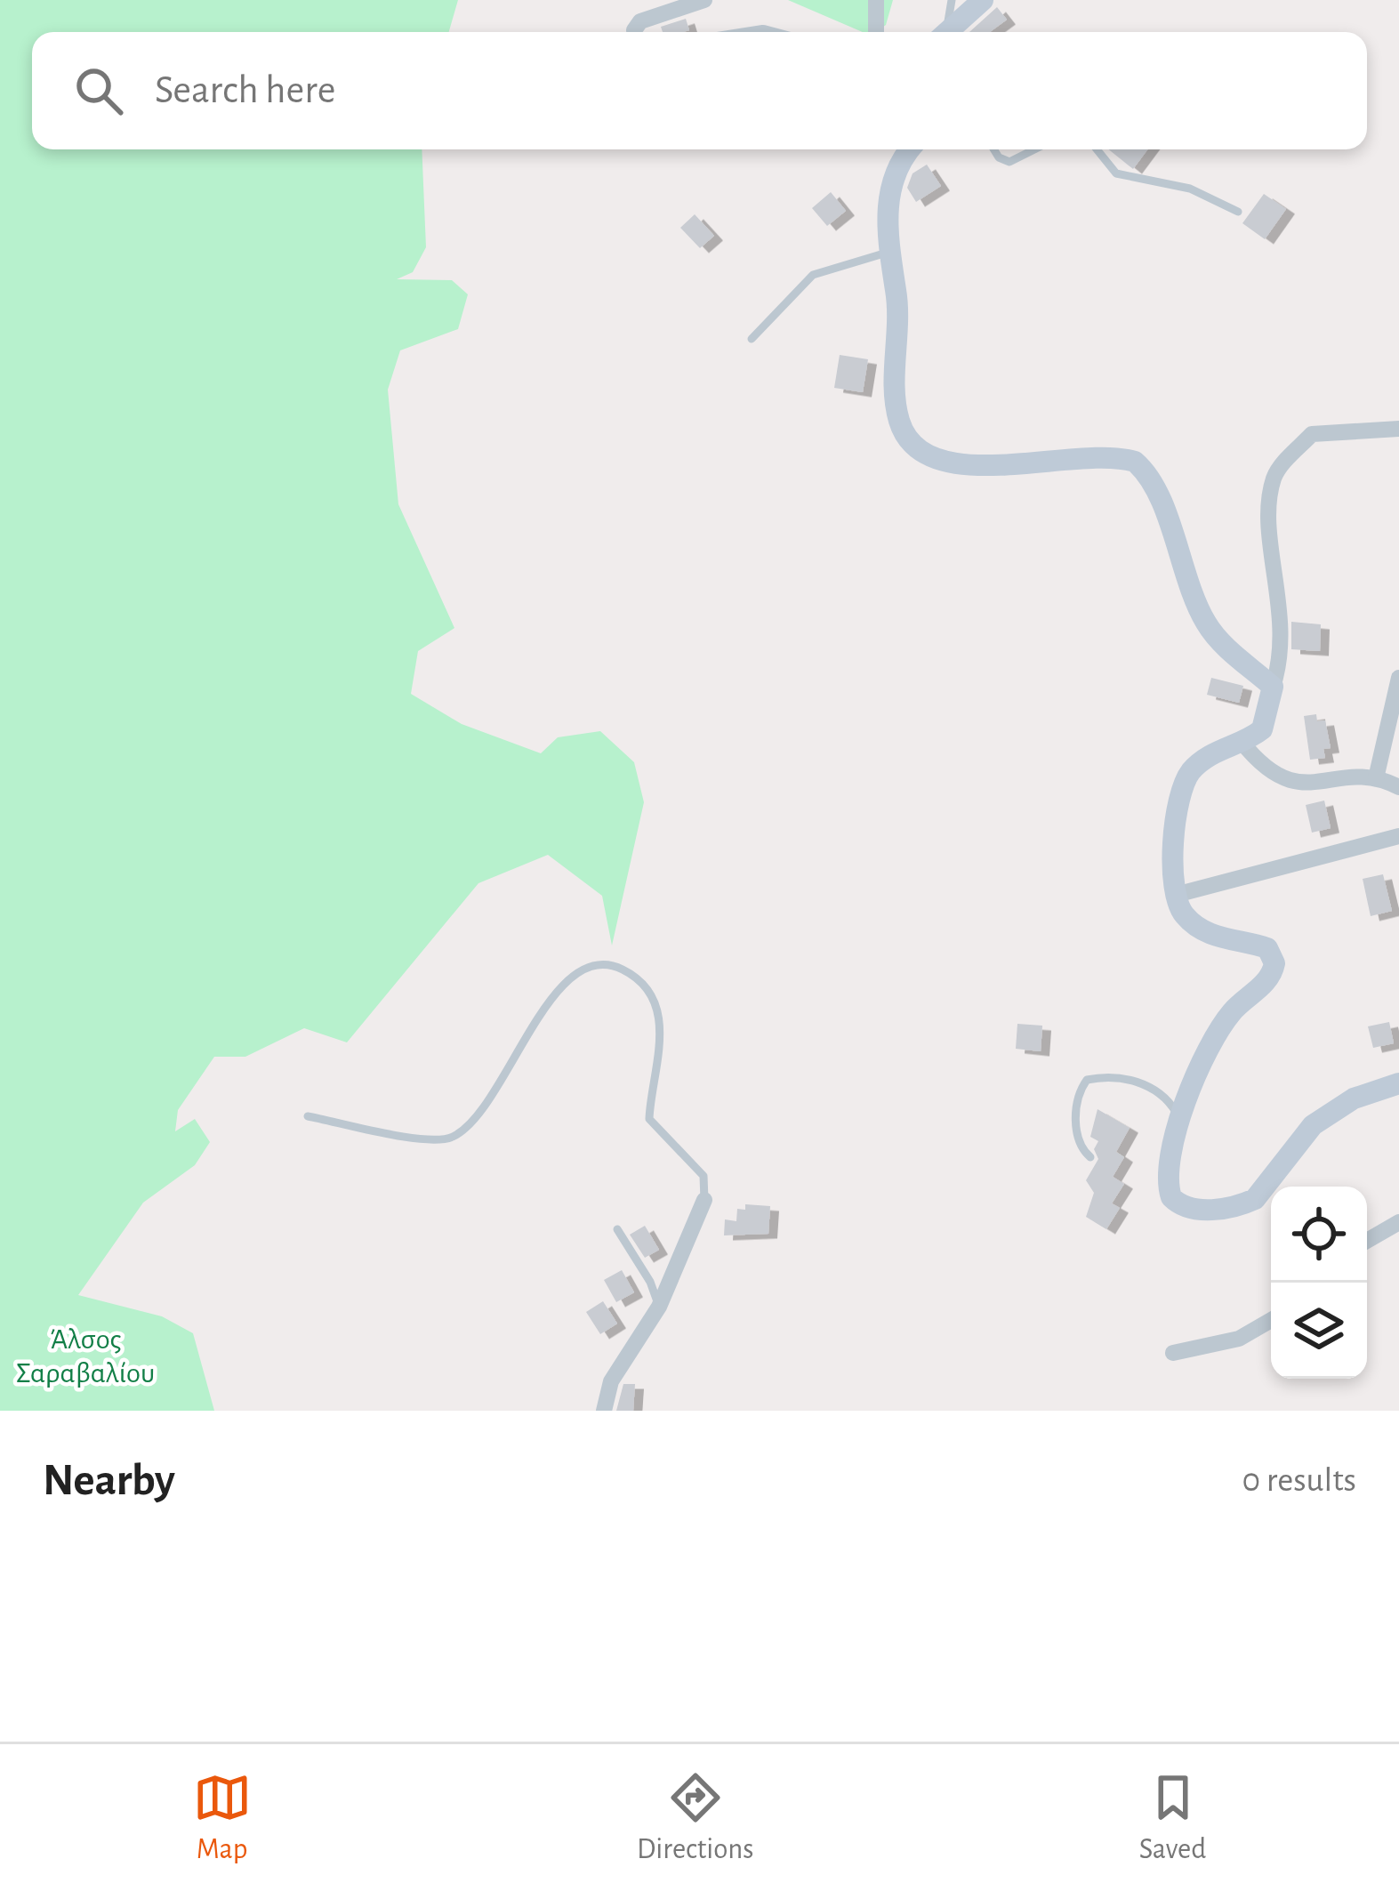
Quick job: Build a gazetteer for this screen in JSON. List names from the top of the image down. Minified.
{"parks":["Άλσος Σαραβαλίου"],"page":{"search":"Search here","heading":["Nearby","0 results"],"nav":["Map","Directions","Saved"]}}
